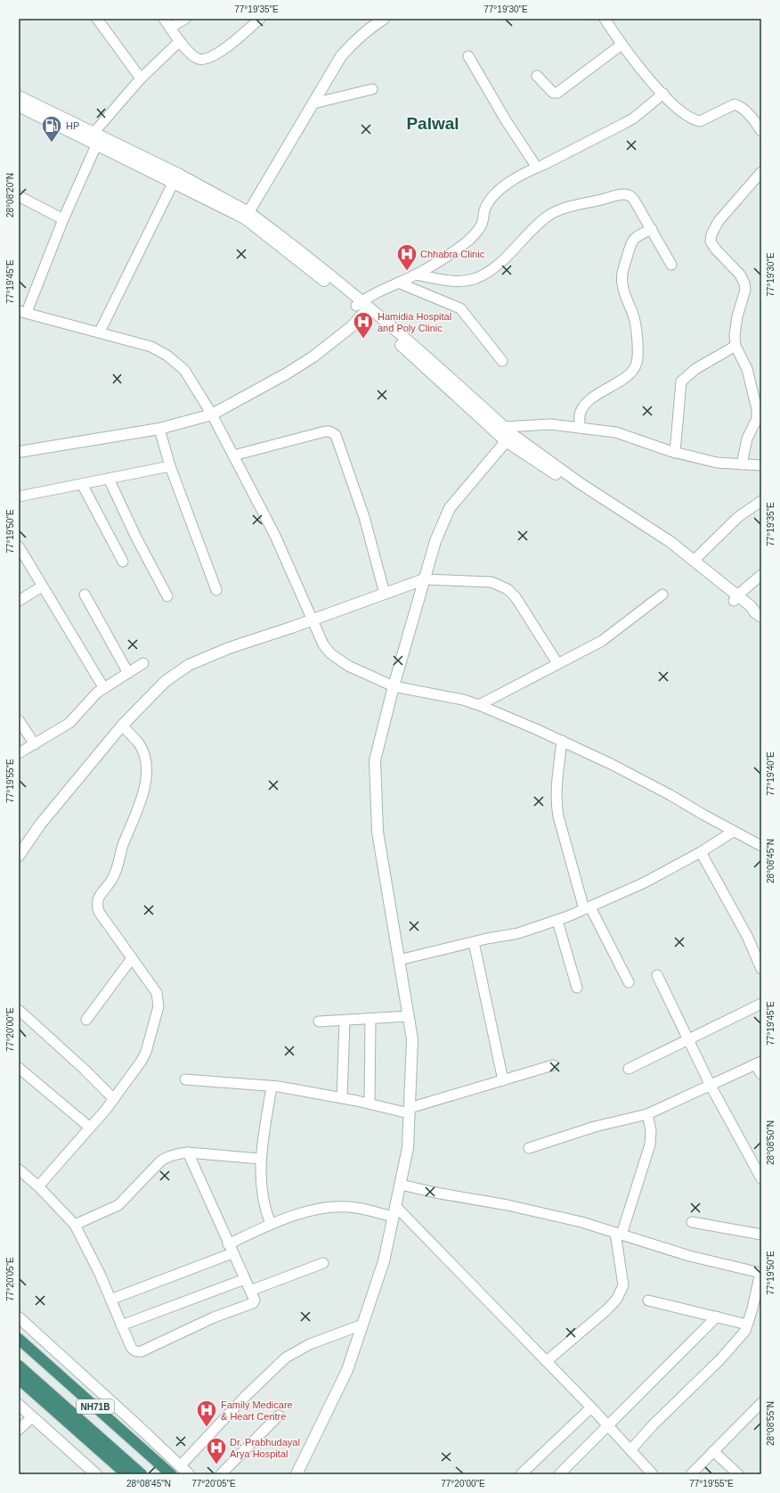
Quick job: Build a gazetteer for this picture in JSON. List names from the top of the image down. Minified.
{"streets":{"highway":["NH71B"]},"districts":["Palwal"],"places":{"fuel station":["HP"],"hospital":["Chhabra Clinic","Hamidia Hospital and Poly Clinic","Family Medicare & Heart Centre","Dr. Prabhudayal Arya Hospital"]},"coordinates":["77°19'35\"E","77°19'30\"E","28°08'20\"N","77°19'45\"E","77°19'50\"E","77°19'40\"E","77°19'55\"E","28°08'45\"N","77°20'00\"E","28°08'50\"N","77°20'05\"E","28°08'55\"N"]}
